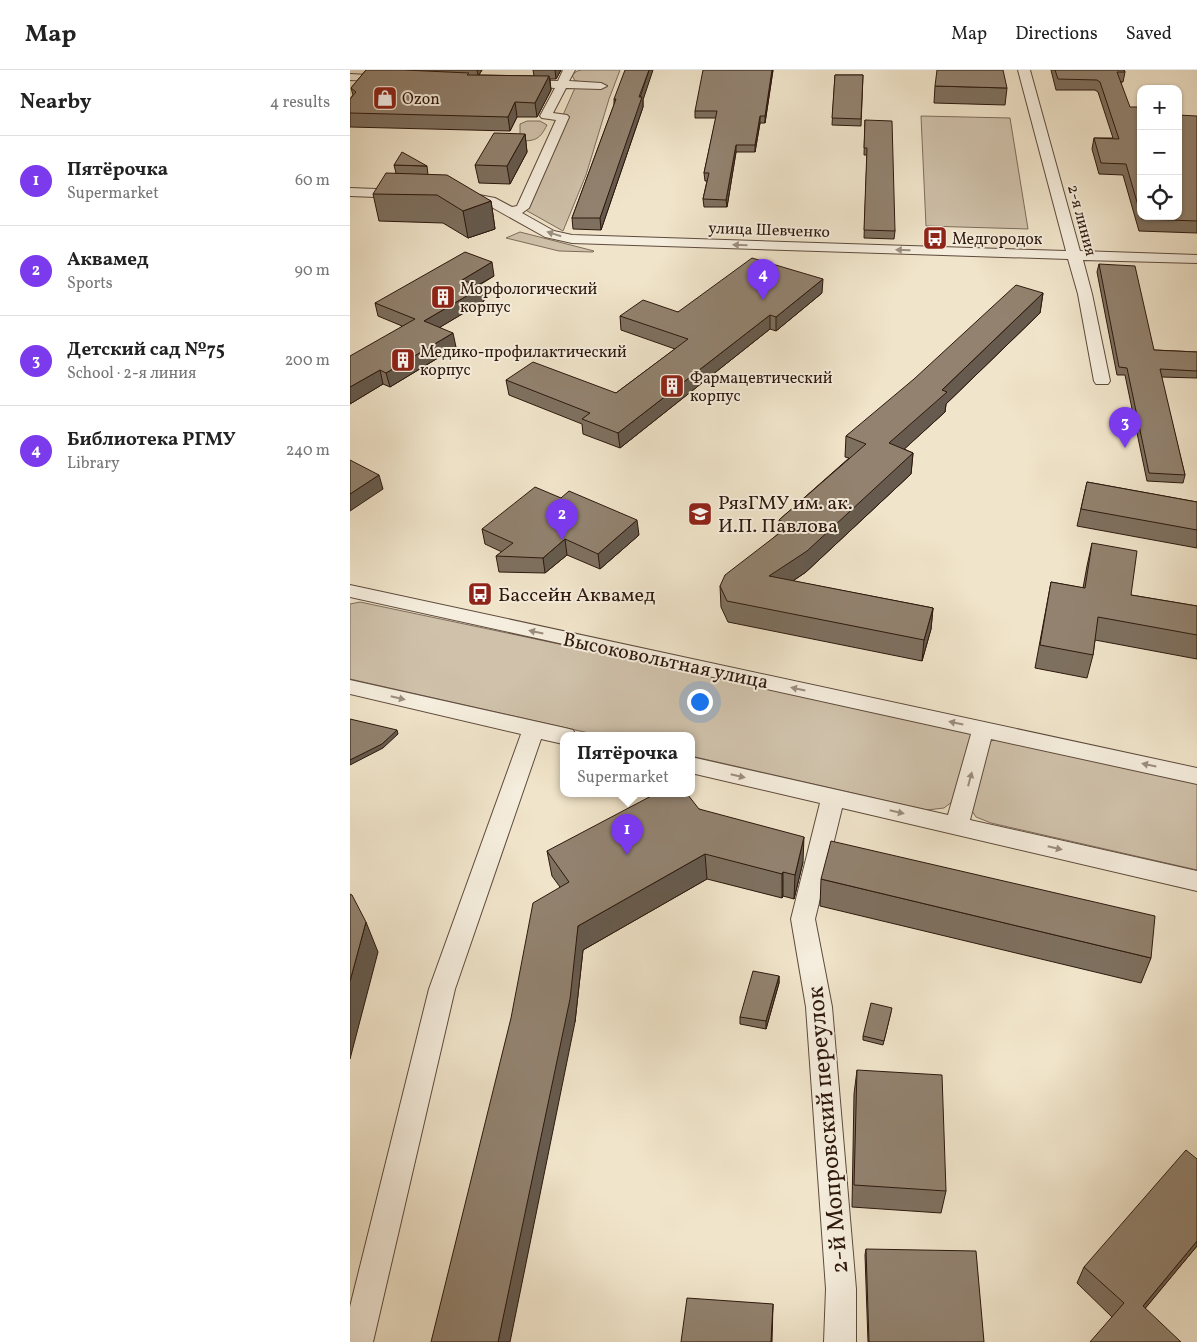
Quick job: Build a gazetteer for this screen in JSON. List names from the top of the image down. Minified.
{"streets":{"street":["2-я линия","улица Шевченко","Высоковольтная улица","2-й Мопровский переулок"]},"crossings":[["2-я линия","улица Шевченко"]],"one_way":["улица Шевченко"],"places":{"shop":["Ozon"],"bus stop":["Медгородок","Бассейн Аквамед"],"building":["Морфологический корпус","Медико-профилактический корпус","Фармацевтический корпус"],"school or university":["РязГМУ им. ак. И.П. Павлова"]},"page":{"header":"Map","nav":["Map","Directions","Saved"],"heading":["Nearby","4 results"],"map_buttons":["+","−"],"list":[{"mark":"1","name":"Пятёрочка","note":"Supermarket","value":"60 m"},{"mark":"2","name":"Аквамед","note":"Sports","value":"90 m"},{"mark":"3","name":"Детский сад №75","note":"School · 2-я линия","value":"200 m"},{"mark":"4","name":"Библиотека РГМУ","note":"Library","value":"240 m"}],"pins":["4","3","2","1"],"popup":["Пятёрочка","Supermarket"]}}
